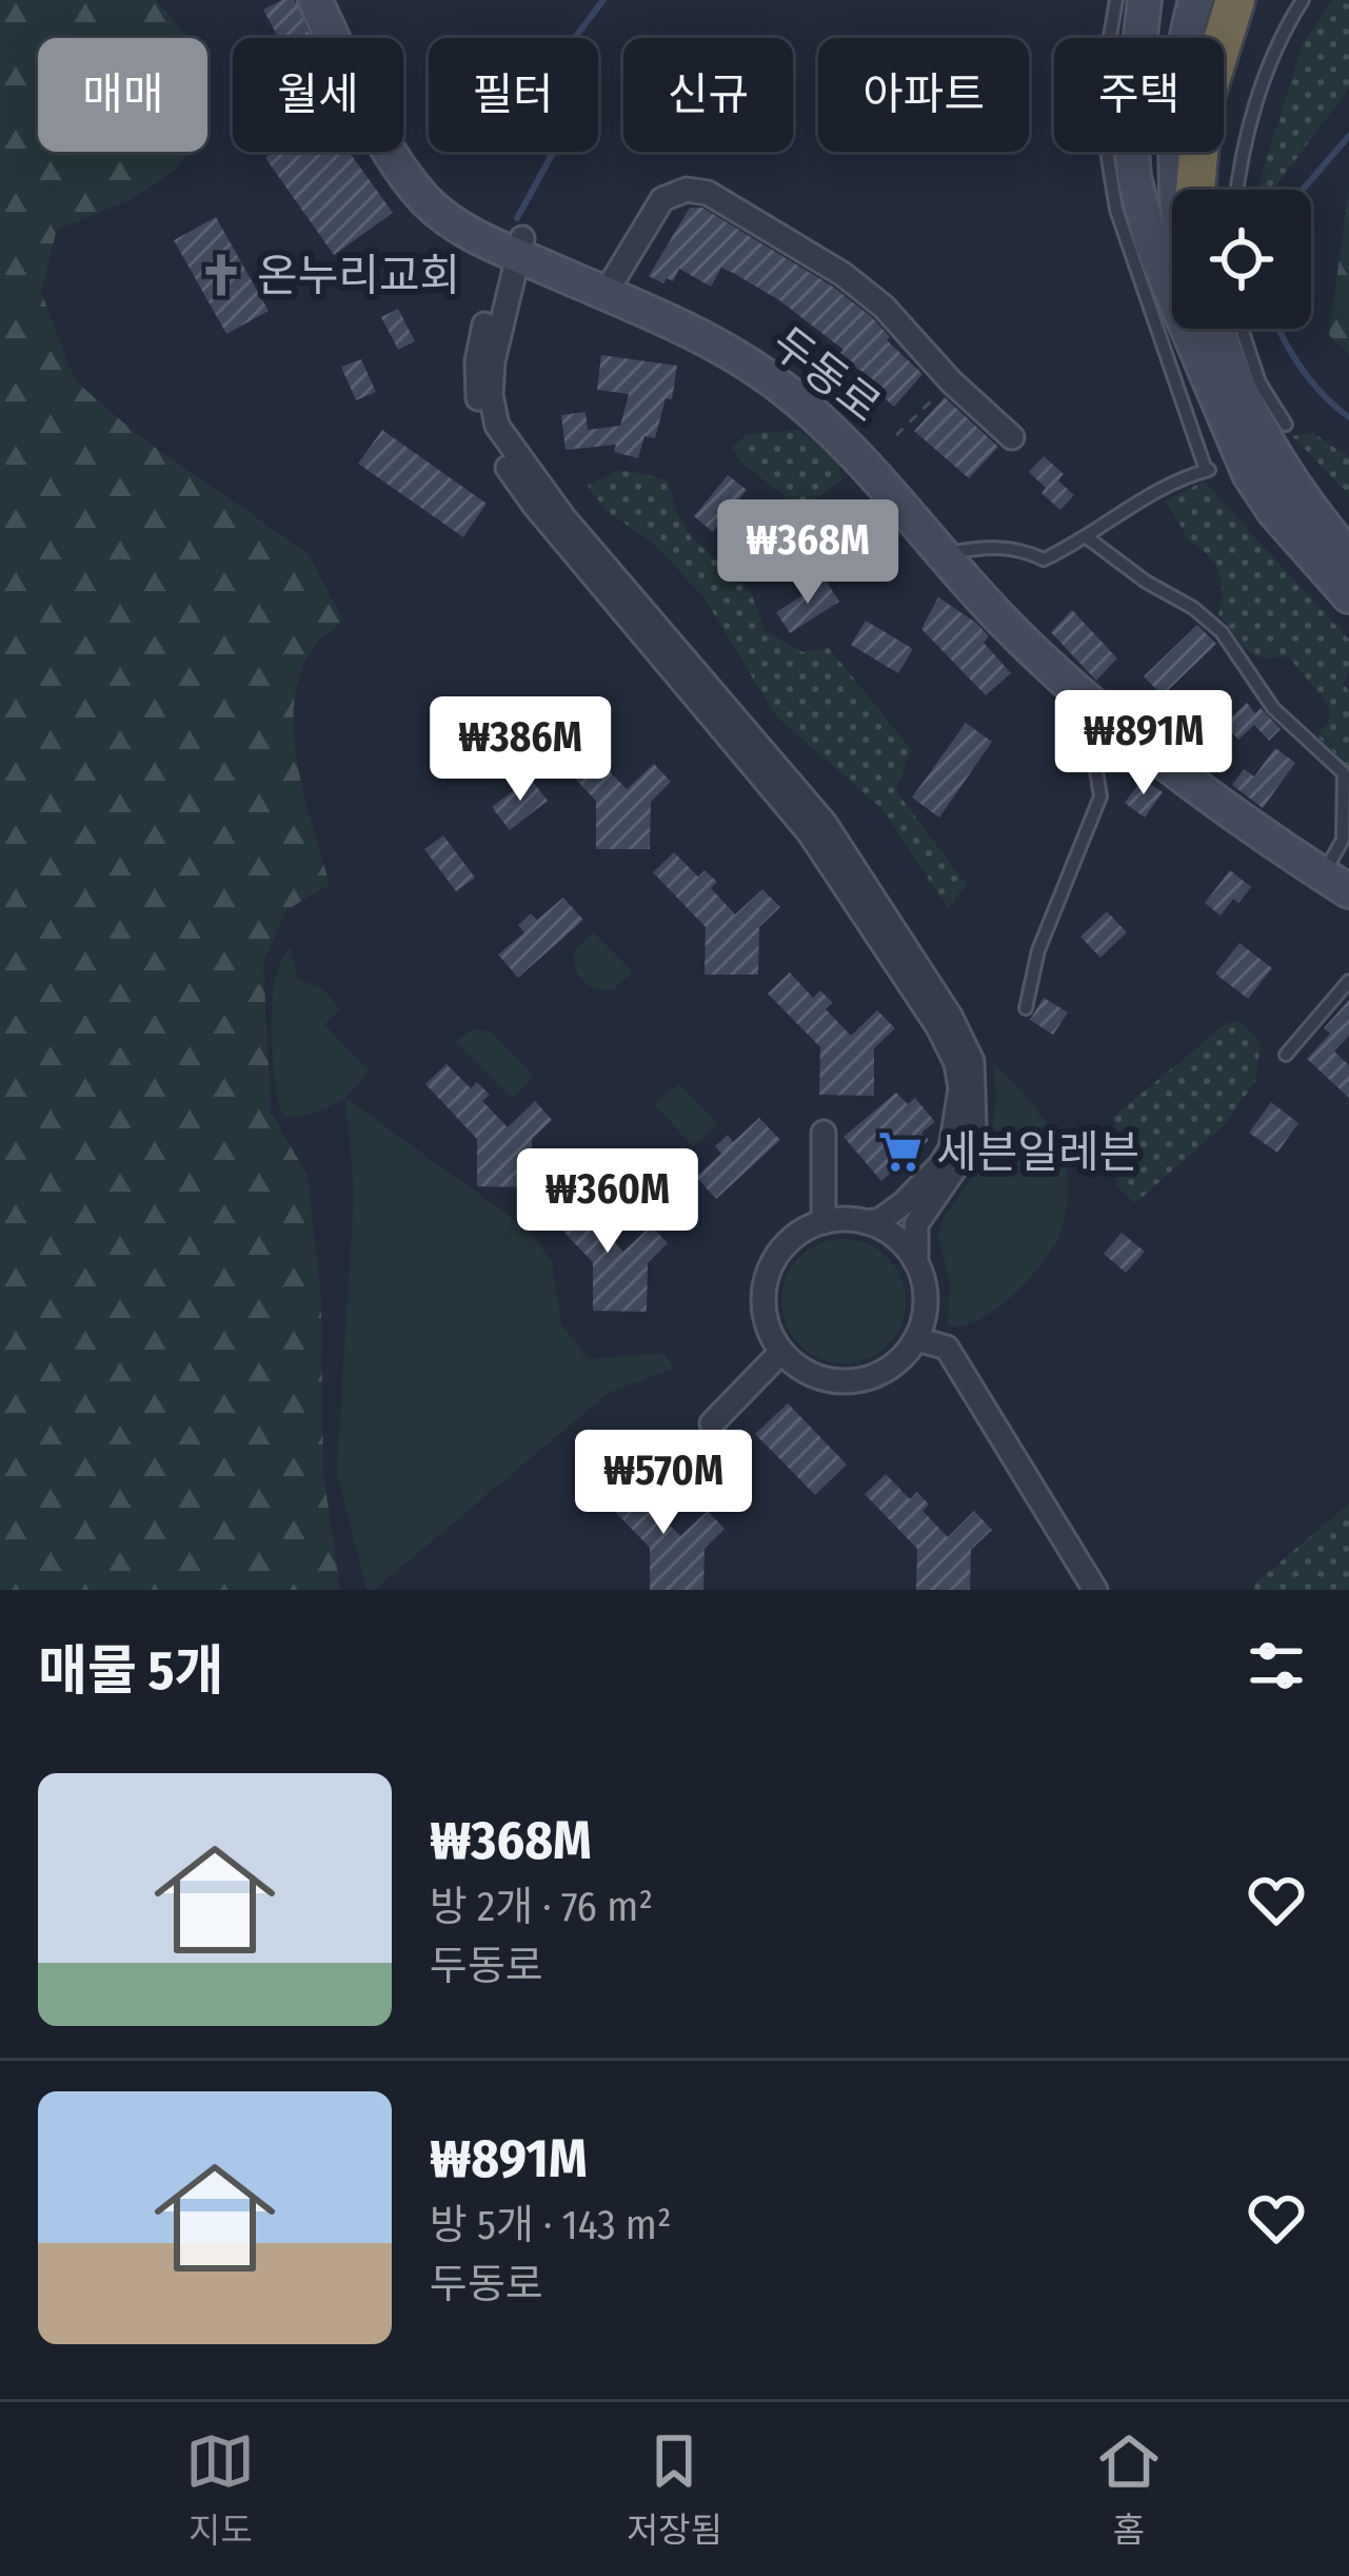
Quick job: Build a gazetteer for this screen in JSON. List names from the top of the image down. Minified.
{"streets":{"street":["두동로"]},"places":{"church":["온누리교회"],"supermarket":["세븐일레븐"]},"page":{"chip":["매매","월세","필터","신규","아파트","주택"],"price":["₩368M","₩891M","₩386M","₩360M","₩570M"],"heading":"매물 5개","list":[{"name":"₩368M","note":"방 2개 · 76 m² · 두동로"},{"name":"₩891M","note":"방 5개 · 143 m² · 두동로"}],"tabs":["지도","저장됨","홈"]}}
